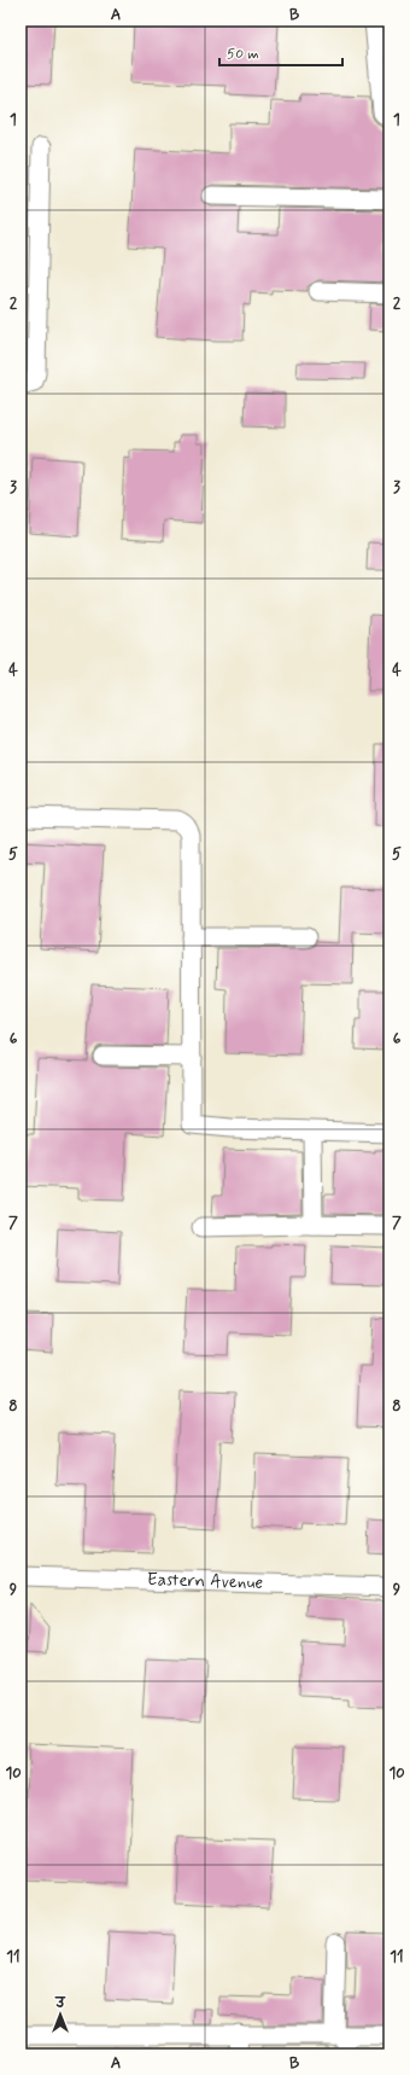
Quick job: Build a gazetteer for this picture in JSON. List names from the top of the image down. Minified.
{"streets":{"street":["Eastern Avenue"]},"scale_bar":"50 m","north":"top","grid":{"columns":["A","B"],"rows":["1","2","3","4","5","6","7","8","9","10","11"]}}
